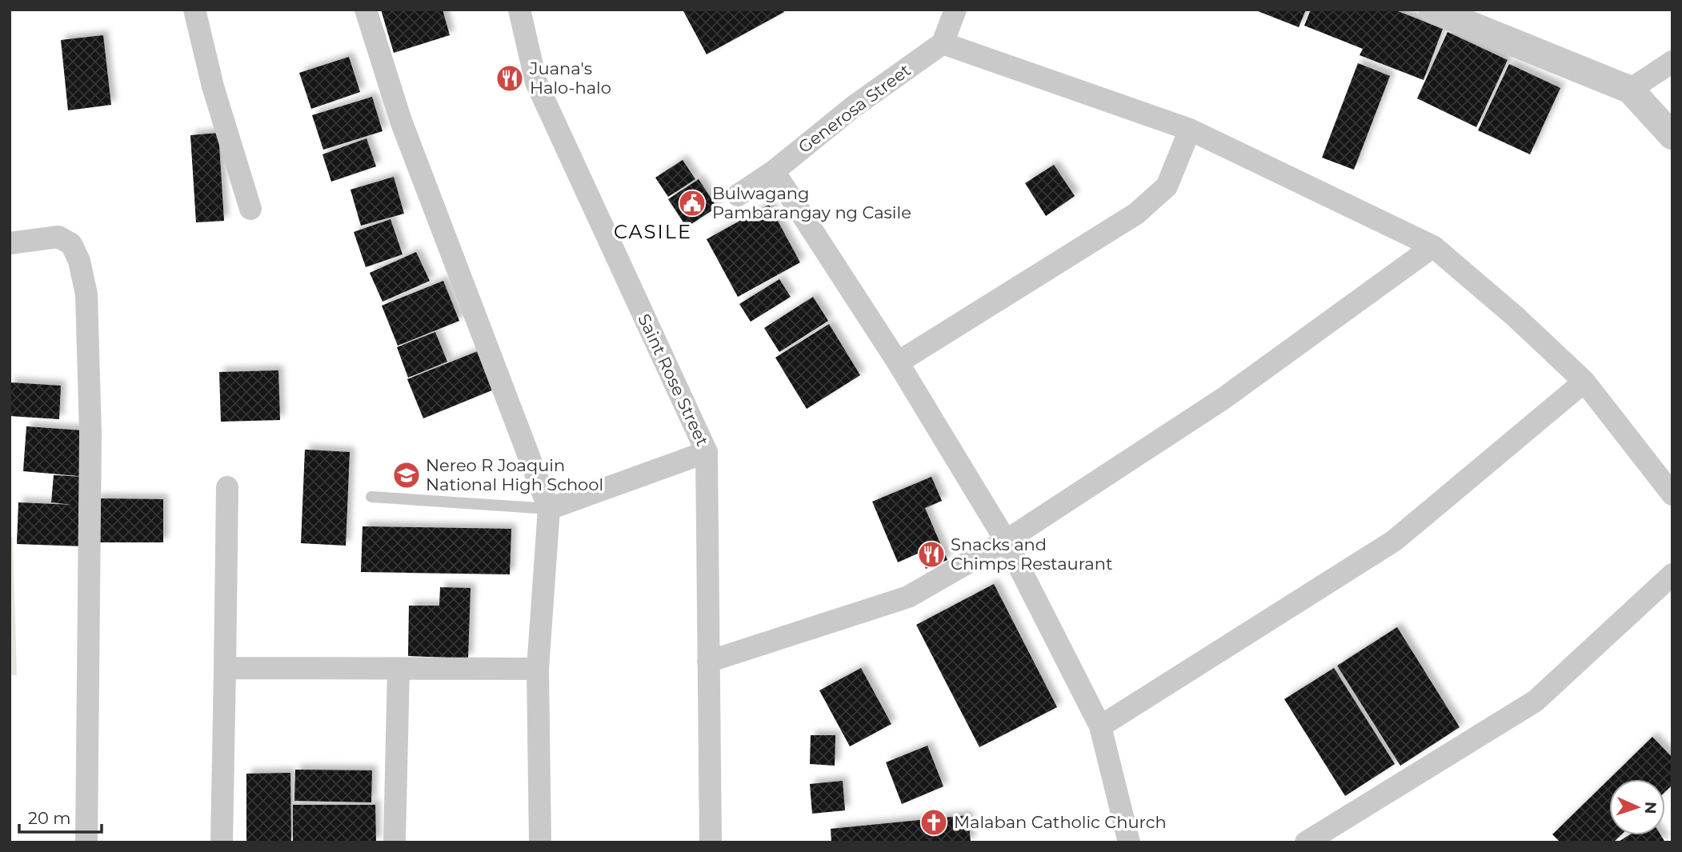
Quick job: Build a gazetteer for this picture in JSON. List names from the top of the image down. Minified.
{"streets":{"street":["Generosa Street","Saint Rose Street"]},"districts":["CASILE"],"places":{"restaurant":["Juana's Halo-halo","Snacks and Chimps Restaurant"],"public building":["Bulwagang Pambarangay ng Casile"],"school or university":["Nereo R Joaquin National High School"],"church":["Malaban Catholic Church"]},"scale_bar":"20 m","north":"right"}
